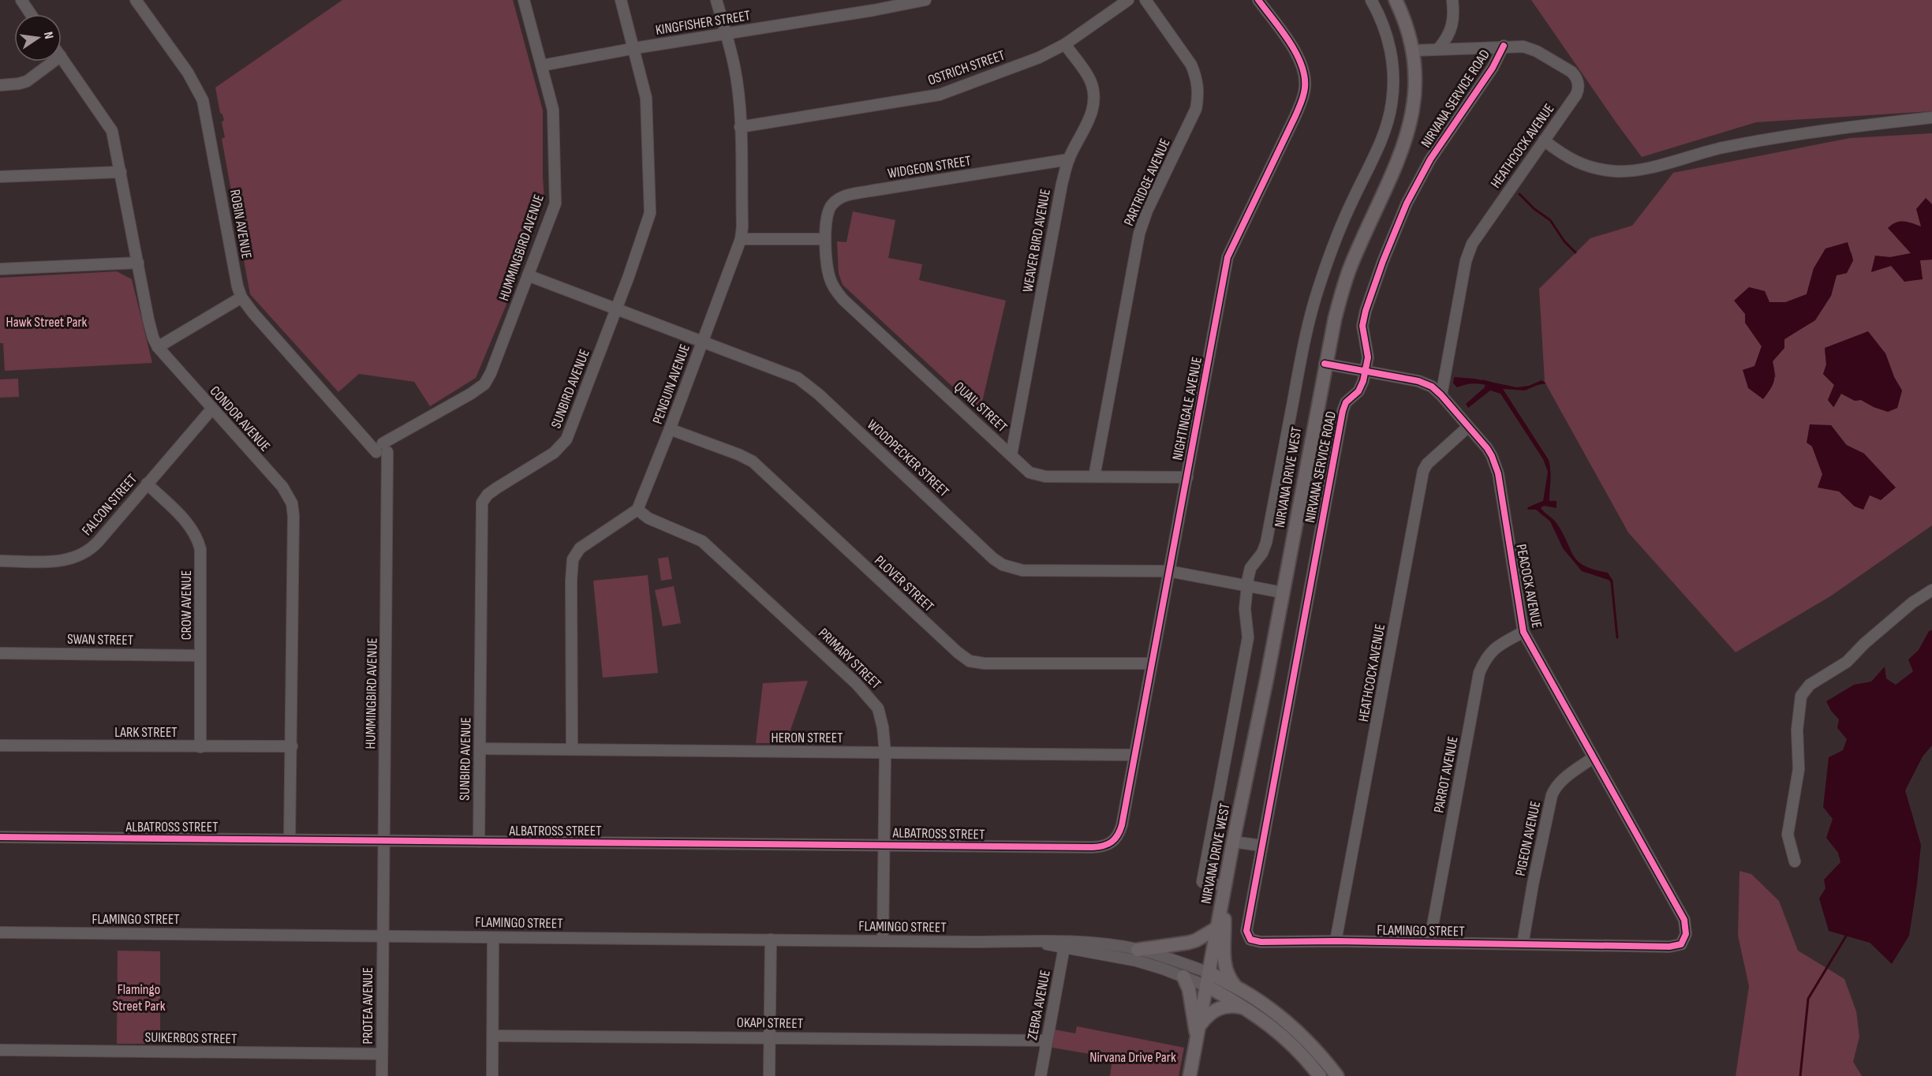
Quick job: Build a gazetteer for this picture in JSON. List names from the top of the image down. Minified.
{"streets":{"main road":["NIRVANA DRIVE WEST"],"street":["KINGFISHER STREET","OSTRICH STREET","NIRVANA SERVICE ROAD","HEATHCOCK AVENUE","WIDGEON STREET","PARTRIDGE AVENUE","ROBIN AVENUE","WEAVER BIRD AVENUE","HUMMINGBIRD AVENUE","PENGUIN AVENUE","SUNBIRD AVENUE","QUAIL STREET","NIGHTINGALE AVENUE","CONDOR AVENUE","WOODPECKER STREET","FALCON STREET","PLOVER STREET","PEACOCK AVENUE","CROW AVENUE","SWAN STREET","PRIMARY STREET","LARK STREET","HERON STREET","PARROT AVENUE","ALBATROSS STREET","PIGEON AVENUE","FLAMINGO STREET","ZEBRA AVENUE","PROTEA AVENUE","OKAPI STREET","SUIKERBOS STREET"]},"crossings":[["KINGFISHER STREET","HUMMINGBIRD AVENUE"],["KINGFISHER STREET","PENGUIN AVENUE"],["KINGFISHER STREET","SUNBIRD AVENUE"],["OSTRICH STREET","WEAVER BIRD AVENUE"],["OSTRICH STREET","PENGUIN AVENUE"],["NIRVANA SERVICE ROAD","HEATHCOCK AVENUE"],["NIRVANA SERVICE ROAD","PEACOCK AVENUE"],["NIRVANA SERVICE ROAD","FLAMINGO STREET"],["HEATHCOCK AVENUE","NIRVANA DRIVE WEST"],["HEATHCOCK AVENUE","PEACOCK AVENUE"],["HEATHCOCK AVENUE","FLAMINGO STREET"],["WIDGEON STREET","WEAVER BIRD AVENUE"],["WIDGEON STREET","QUAIL STREET"],["PARTRIDGE AVENUE","QUAIL STREET"],["ROBIN AVENUE","HUMMINGBIRD AVENUE"],["WEAVER BIRD AVENUE","QUAIL STREET"],["HUMMINGBIRD AVENUE","WOODPECKER STREET"],["HUMMINGBIRD AVENUE","ALBATROSS STREET"],["HUMMINGBIRD AVENUE","FLAMINGO STREET"],["HUMMINGBIRD AVENUE","PROTEA AVENUE"],["PENGUIN AVENUE","WOODPECKER STREET"],["PENGUIN AVENUE","PLOVER STREET"],["PENGUIN AVENUE","PRIMARY STREET"],["SUNBIRD AVENUE","WOODPECKER STREET"],["SUNBIRD AVENUE","HERON STREET"],["SUNBIRD AVENUE","ALBATROSS STREET"],["QUAIL STREET","NIGHTINGALE AVENUE"],["NIGHTINGALE AVENUE","WOODPECKER STREET"],["NIGHTINGALE AVENUE","PLOVER STREET"],["NIGHTINGALE AVENUE","HERON STREET"],["NIGHTINGALE AVENUE","ALBATROSS STREET"],["CONDOR AVENUE","FALCON STREET"],["CONDOR AVENUE","LARK STREET"],["CONDOR AVENUE","ALBATROSS STREET"],["WOODPECKER STREET","NIRVANA DRIVE WEST"],["NIRVANA DRIVE WEST","PEACOCK AVENUE"],["NIRVANA DRIVE WEST","FLAMINGO STREET"],["FALCON STREET","CROW AVENUE"],["PEACOCK AVENUE","PARROT AVENUE"],["PEACOCK AVENUE","PIGEON AVENUE"],["PEACOCK AVENUE","FLAMINGO STREET"],["CROW AVENUE","SWAN STREET"],["CROW AVENUE","LARK STREET"],["PRIMARY STREET","HERON STREET"],["PRIMARY STREET","ALBATROSS STREET"],["PRIMARY STREET","FLAMINGO STREET"],["PARROT AVENUE","FLAMINGO STREET"],["PIGEON AVENUE","FLAMINGO STREET"],["FLAMINGO STREET","ZEBRA AVENUE"],["FLAMINGO STREET","PROTEA AVENUE"],["ZEBRA AVENUE","OKAPI STREET"],["PROTEA AVENUE","SUIKERBOS STREET"]],"parks":["Hawk Street Park","Flamingo Street Park","Nirvana Drive Park"],"north":"right"}
